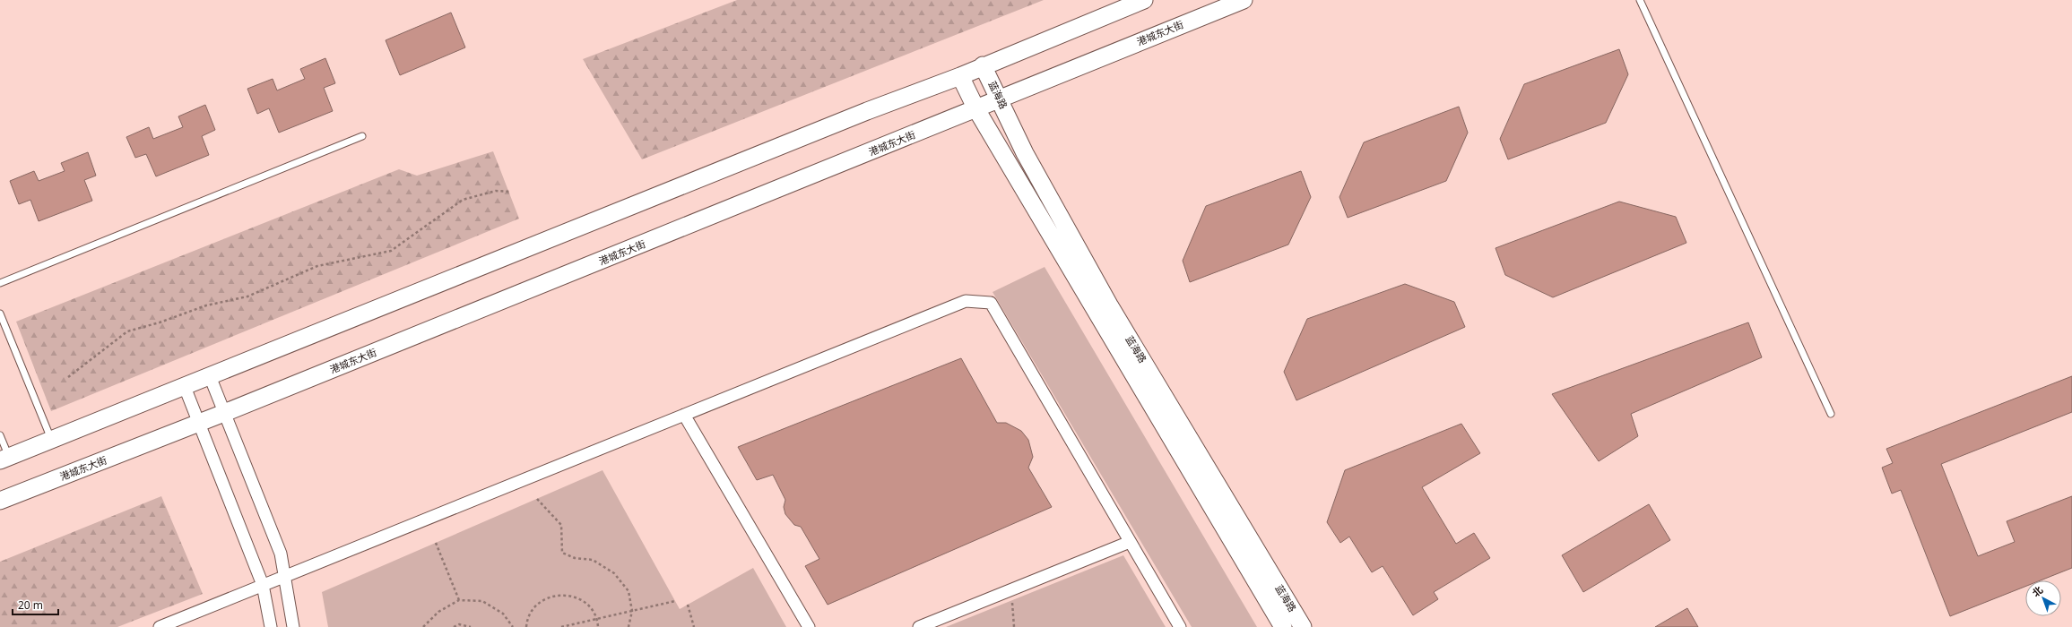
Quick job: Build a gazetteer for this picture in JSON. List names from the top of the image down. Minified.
{"streets":{"main road":["港城东大街","蓝海路"]},"crossings":[["港城东大街","蓝海路"]],"scale_bar":"20 m","north":"top left"}
